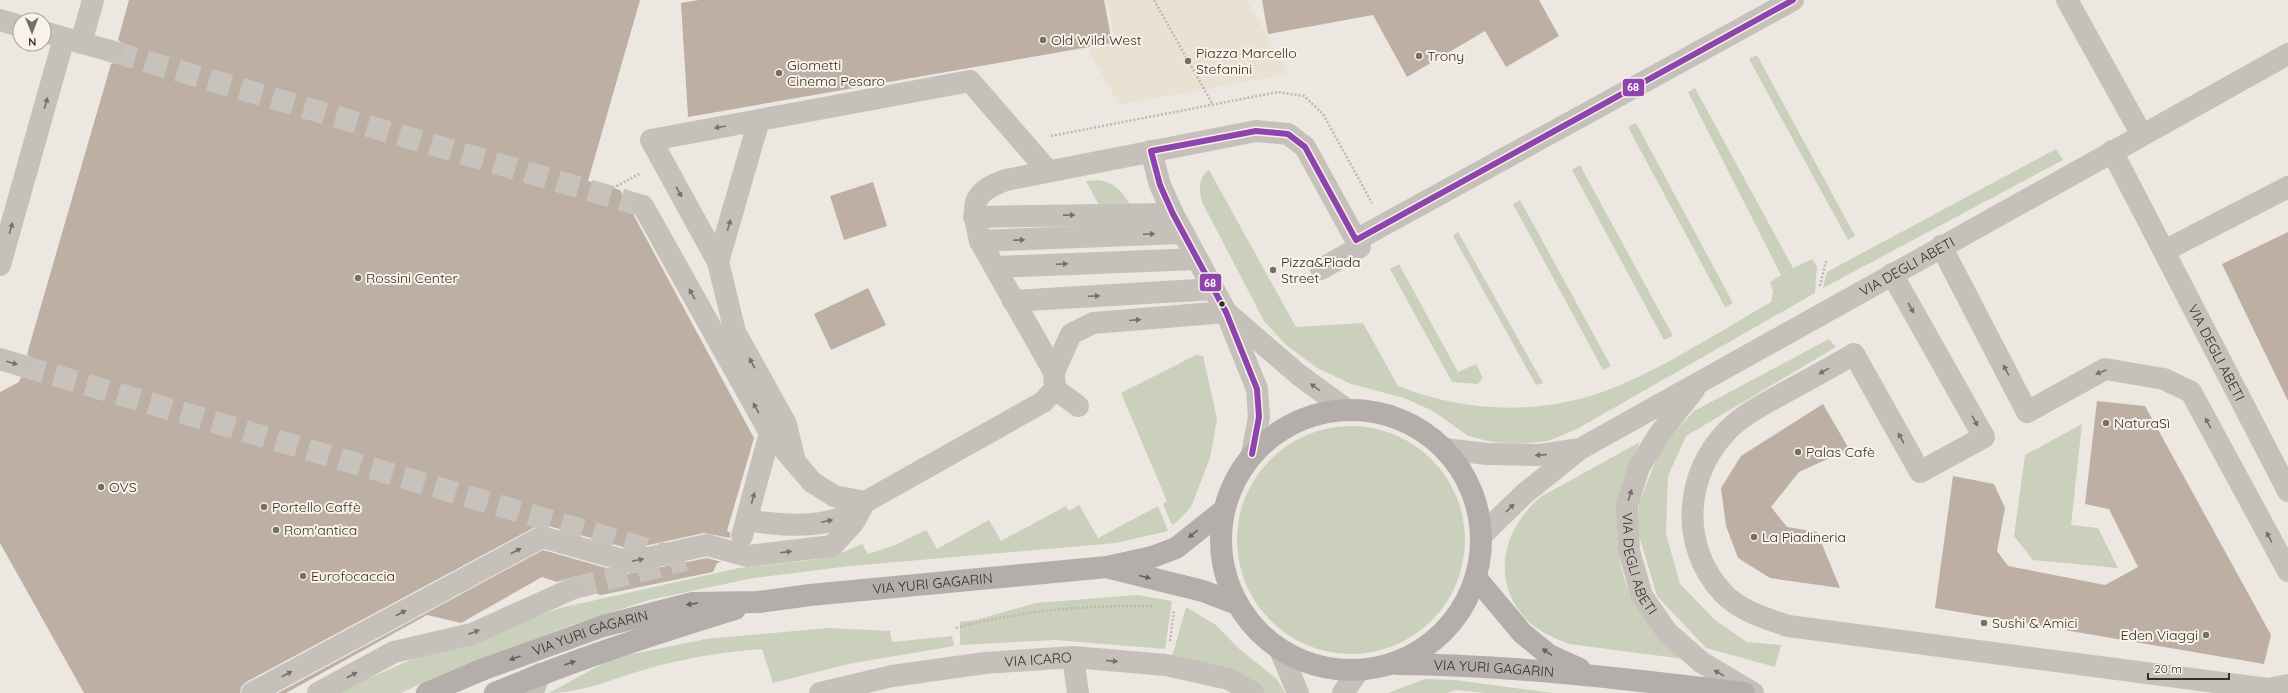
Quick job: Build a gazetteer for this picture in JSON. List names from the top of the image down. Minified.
{"streets":{"main road":["VIA YURI GAGARIN"],"street":["VIA DEGLI ABETI","VIA ICARO"]},"crossings":[["VIA DEGLI ABETI","VIA YURI GAGARIN"]],"one_way":["VIA ICARO"],"places":["Old Wild West","Trony","Piazza Marcello Stefanini","Giometti Cinema Pesaro","Pizza&Piada Street","Rossini Center","NaturaSì","Palas Cafè","OVS","Portello Caffè","Rom'antica","La Piadineria","Eurofocaccia","Sushi & Amici","Eden Viaggi"],"lines":["transit line 68"],"scale_bar":"20 m","north":"bottom"}
